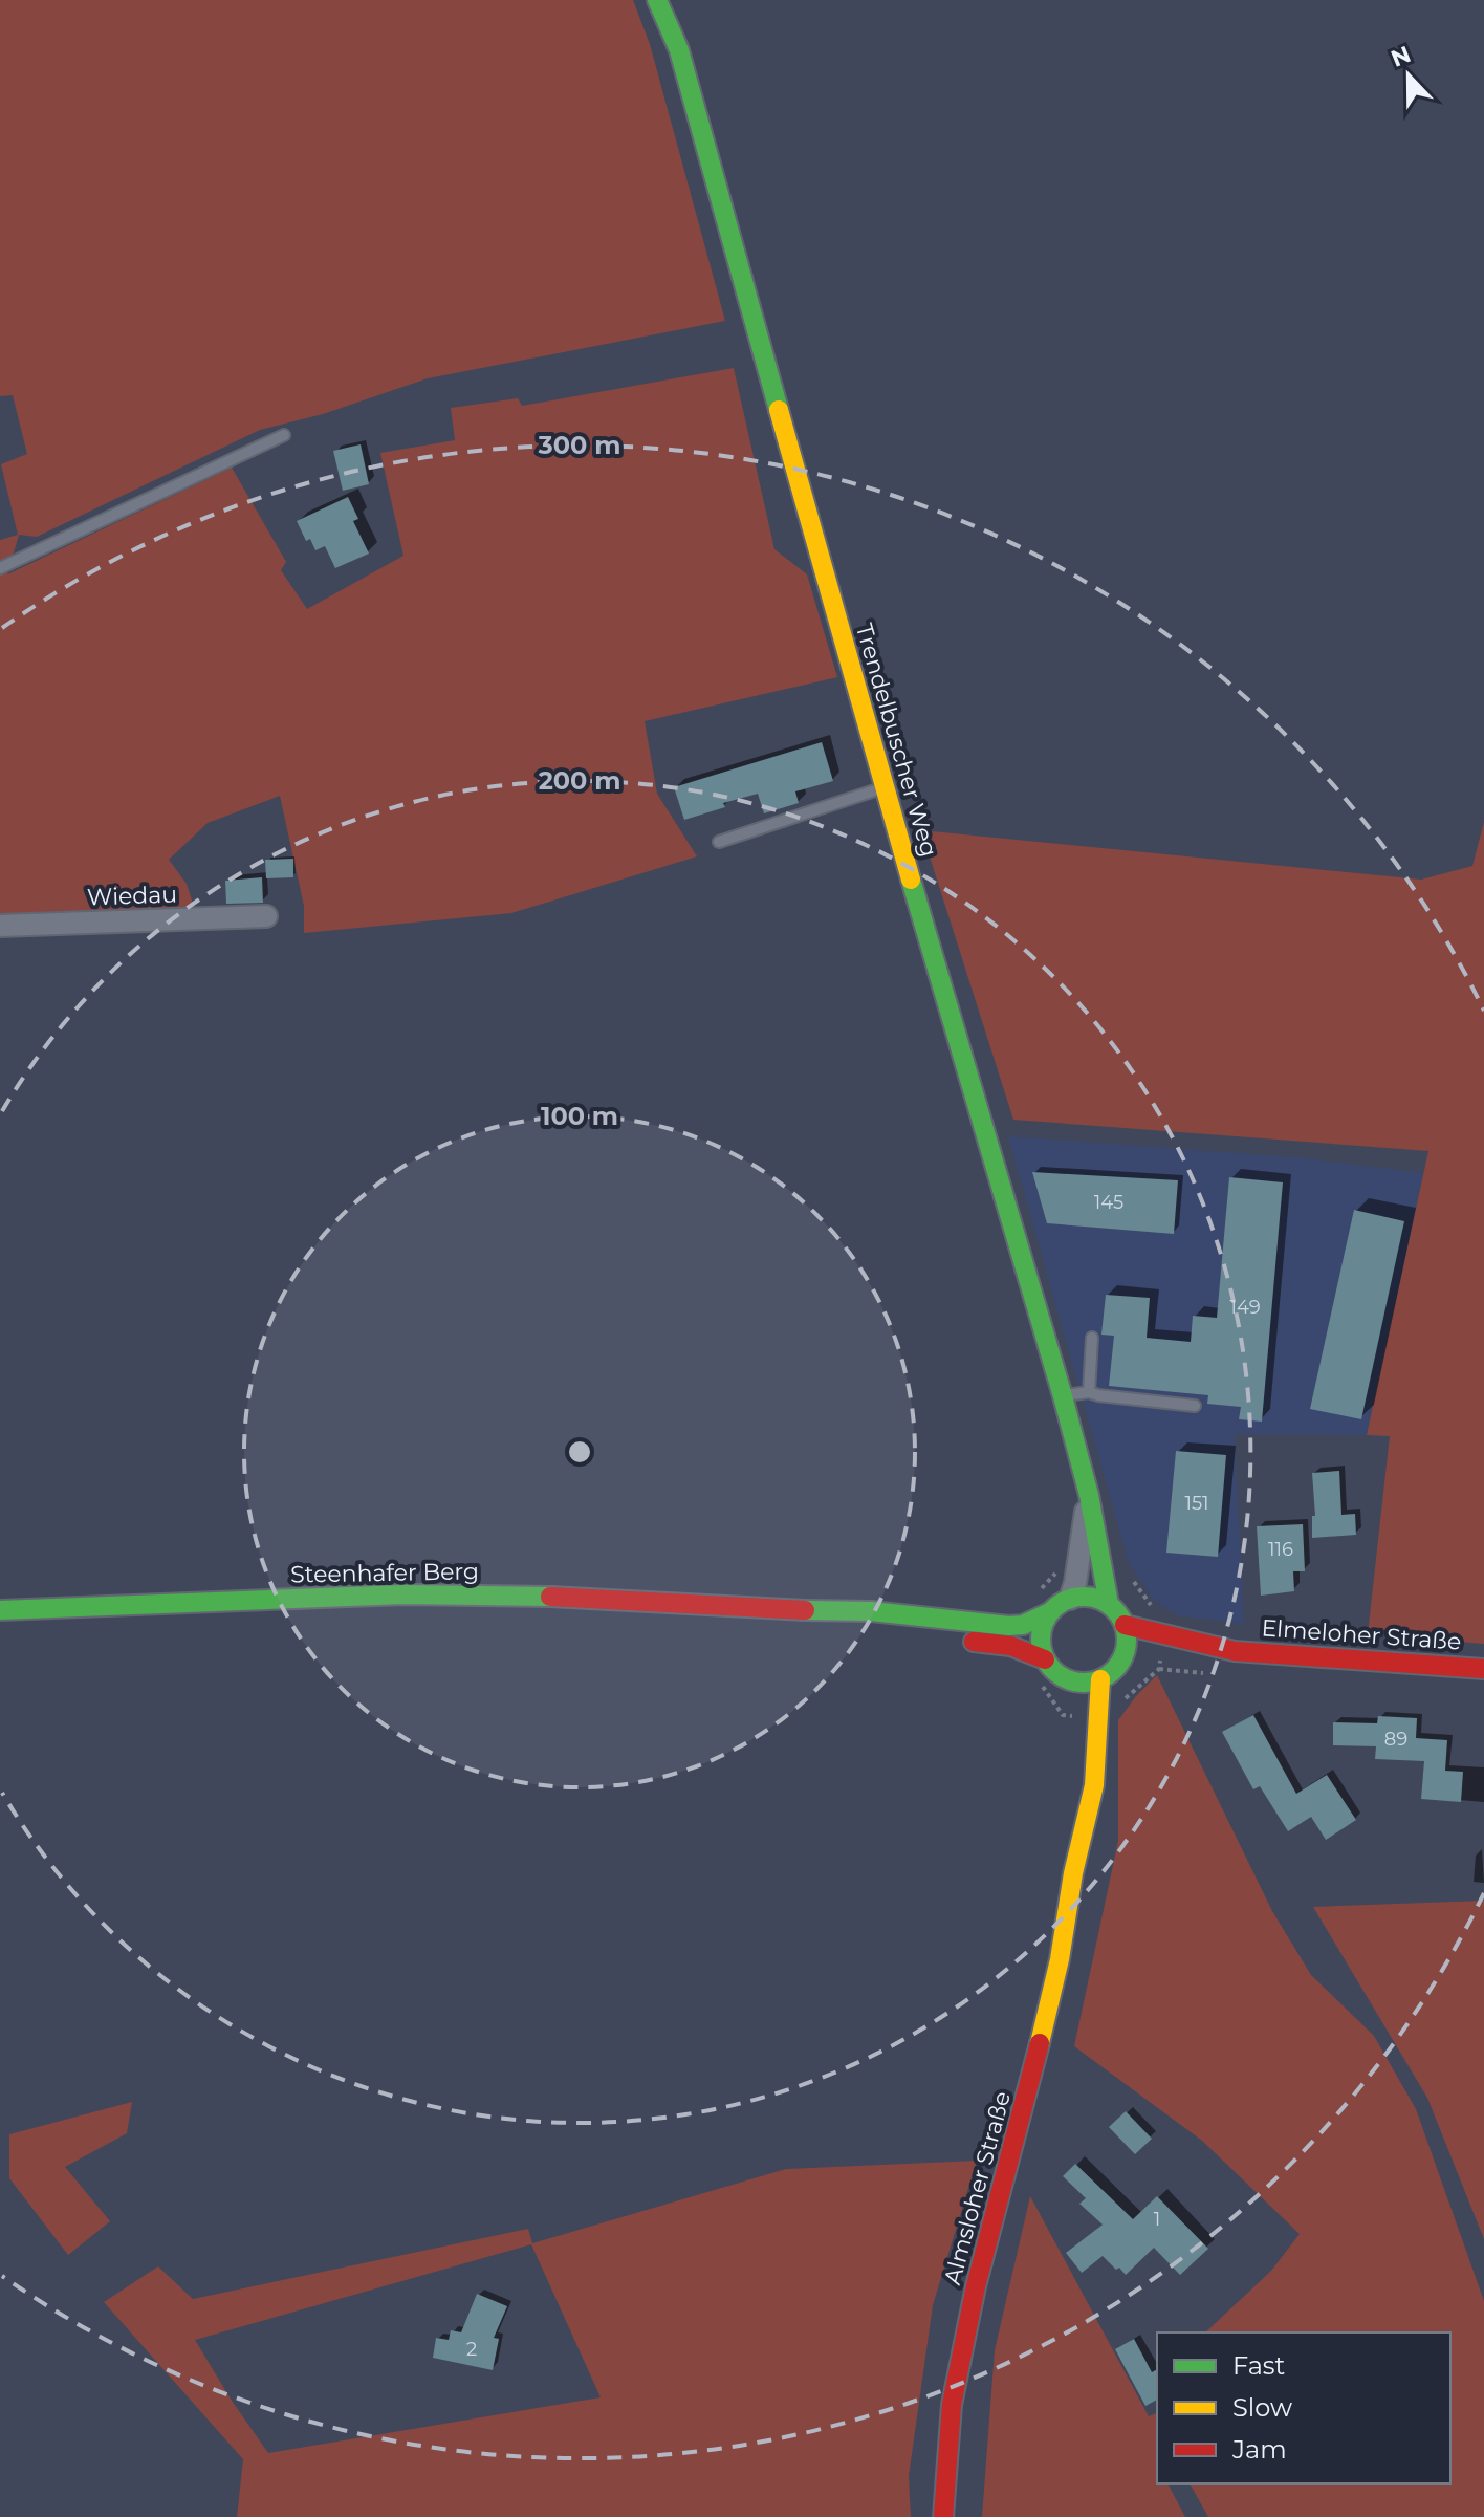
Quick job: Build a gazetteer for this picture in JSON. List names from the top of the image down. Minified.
{"streets":{"street":["Trendelbuscher Weg","Wiedau","Steenhafer Berg","Elmeloher Straße","Almsloher Straße"]},"crossings":[["Trendelbuscher Weg","Steenhafer Berg"],["Trendelbuscher Weg","Elmeloher Straße"],["Trendelbuscher Weg","Almsloher Straße"],["Steenhafer Berg","Elmeloher Straße"],["Steenhafer Berg","Almsloher Straße"],["Elmeloher Straße","Almsloher Straße"]],"house_numbers":["145","149","151","116","89","1","2"],"legend":["Fast","Slow","Jam"],"north":"top","rings":["300 m","200 m","100 m"]}
